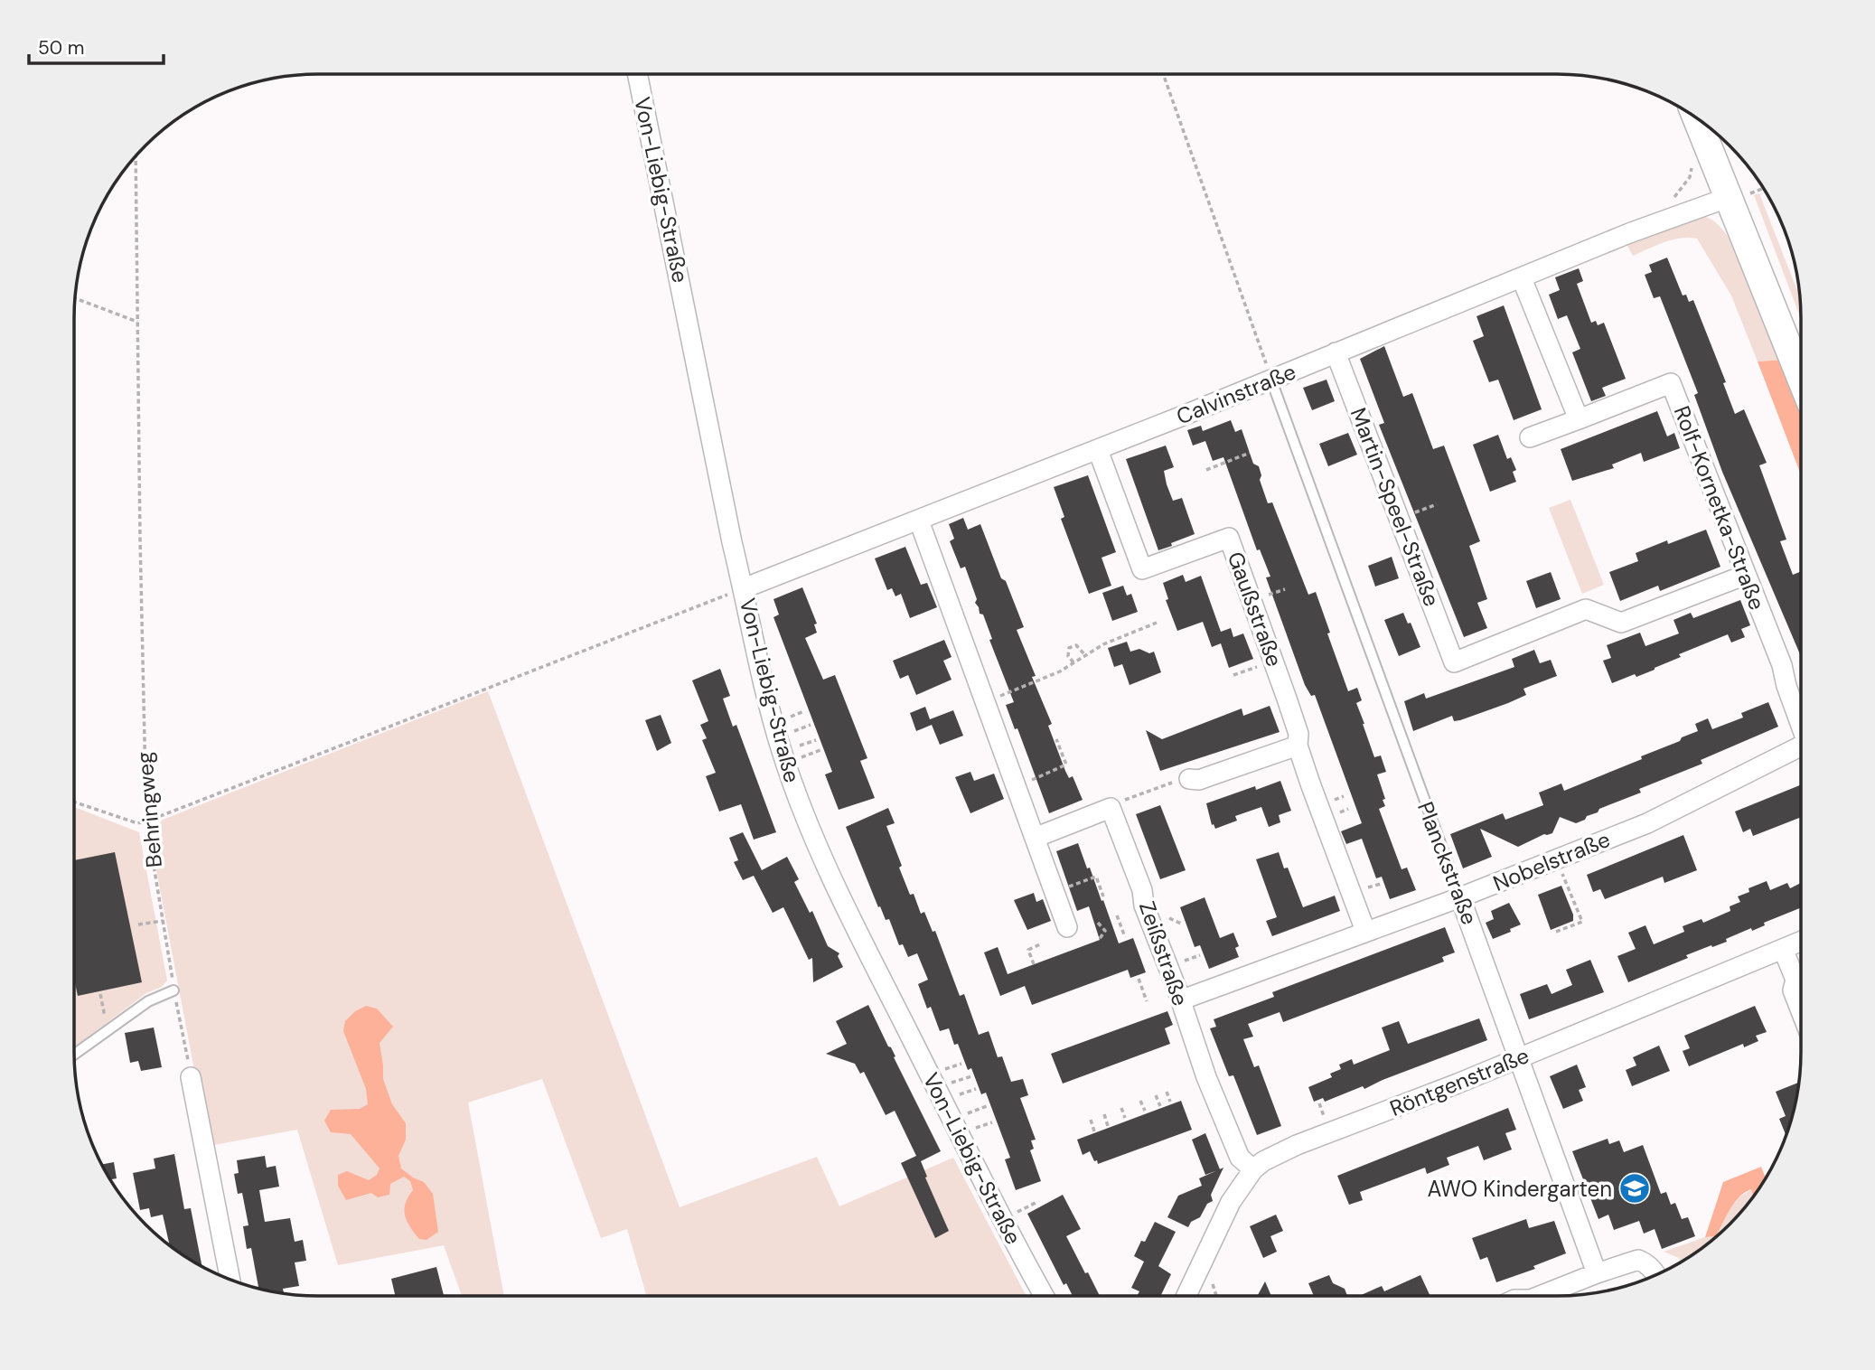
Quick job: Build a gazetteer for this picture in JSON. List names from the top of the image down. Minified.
{"streets":{"street":["Von-Liebig-Straße","Calvinstraße","Martin-Speel-Straße","Rolf-Kornetka-Straße","Gaußstraße","Nobelstraße","Planckstraße","Zeißstraße","Röntgenstraße"],"path":["Behringweg"]},"crossings":[["Von-Liebig-Straße","Calvinstraße"],["Calvinstraße","Martin-Speel-Straße"],["Calvinstraße","Gaußstraße"],["Calvinstraße","Planckstraße"],["Martin-Speel-Straße","Rolf-Kornetka-Straße"],["Gaußstraße","Nobelstraße"],["Nobelstraße","Planckstraße"],["Nobelstraße","Zeißstraße"],["Planckstraße","Röntgenstraße"],["Zeißstraße","Röntgenstraße"]],"places":{"school or university":["AWO Kindergarten"]},"scale_bar":"50 m"}
